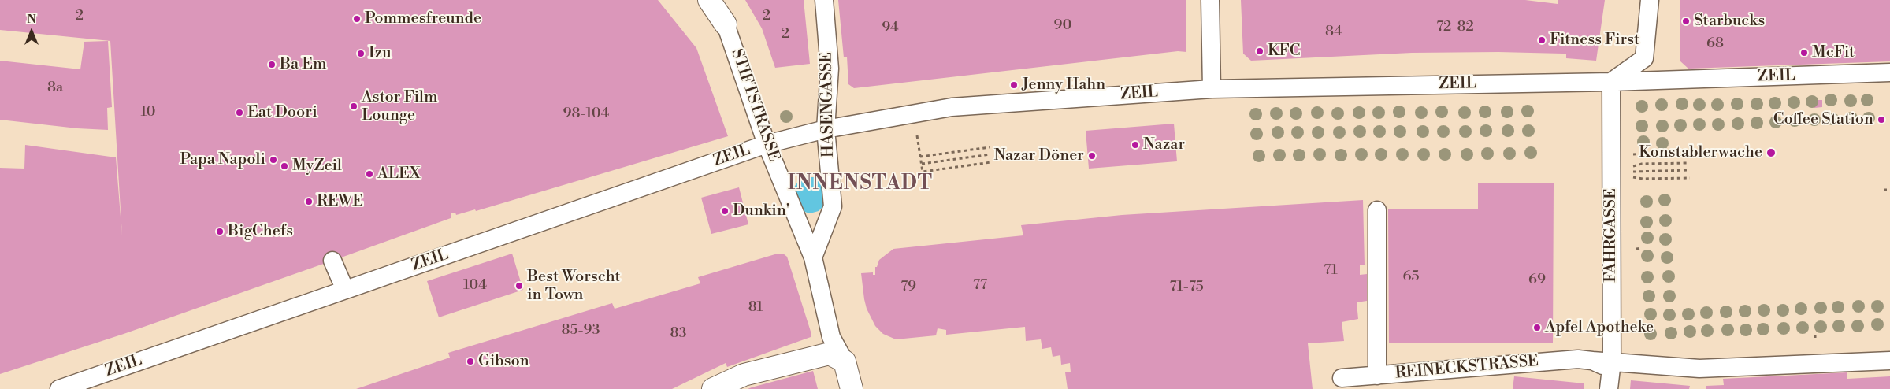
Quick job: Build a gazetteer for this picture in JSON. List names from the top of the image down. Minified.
{"streets":{"street":["ZEIL","HASENGASSE","STIFTSTRASSE","FAHRGASSE","REINECKSTRASSE"]},"crossings":[["ZEIL","HASENGASSE"],["ZEIL","STIFTSTRASSE"],["ZEIL","FAHRGASSE"],["HASENGASSE","STIFTSTRASSE"],["FAHRGASSE","REINECKSTRASSE"]],"districts":["INNENSTADT"],"places":["Pommesfreunde","Starbucks","Fitness First","KFC","McFit","Izu","Ba Em","Jenny Hahn","Astor Film Lounge","Eat Doori","Coffee Station","Nazar","Konstablerwache","Nazar Döner","Papa Napoli","MyZeil","ALEX","REWE","Dunkin'","BigChefs","Best Worscht in Town","Apfel Apotheke","Gibson"],"house_numbers":["2","2","90","72-82","94","84","2","68","8a","10","98-104","71","65","69","104","77","79","71-75","81","85-93","83"],"north":"top"}
